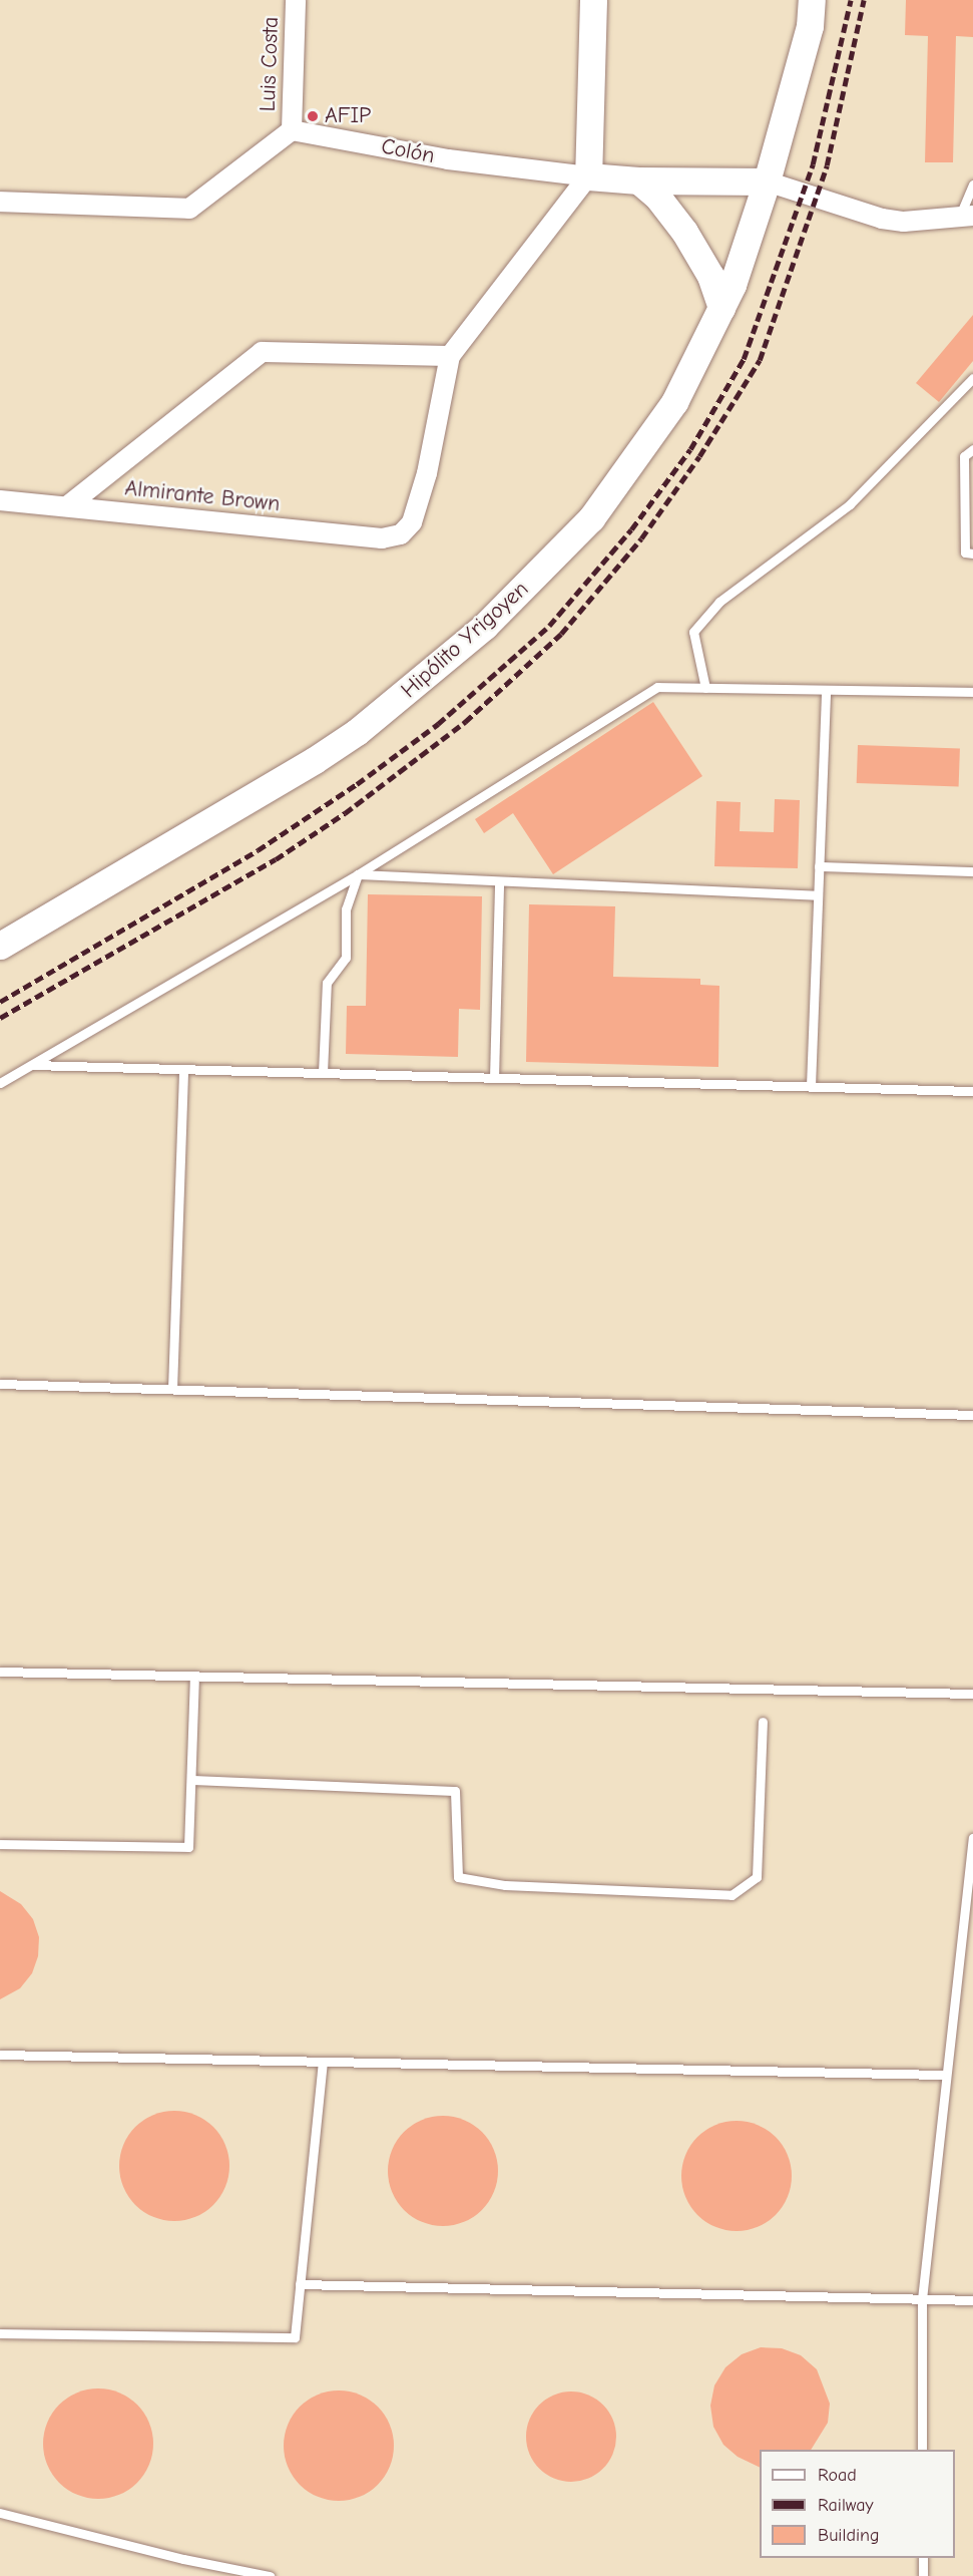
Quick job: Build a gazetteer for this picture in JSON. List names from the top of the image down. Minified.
{"streets":{"street":["Luis Costa","Colón","Almirante Brown","Hipólito Yrigoyen"]},"crossings":[["Luis Costa","Colón"],["Colón","Hipólito Yrigoyen"]],"places":["AFIP"],"legend":["Road","Railway","Building"]}
